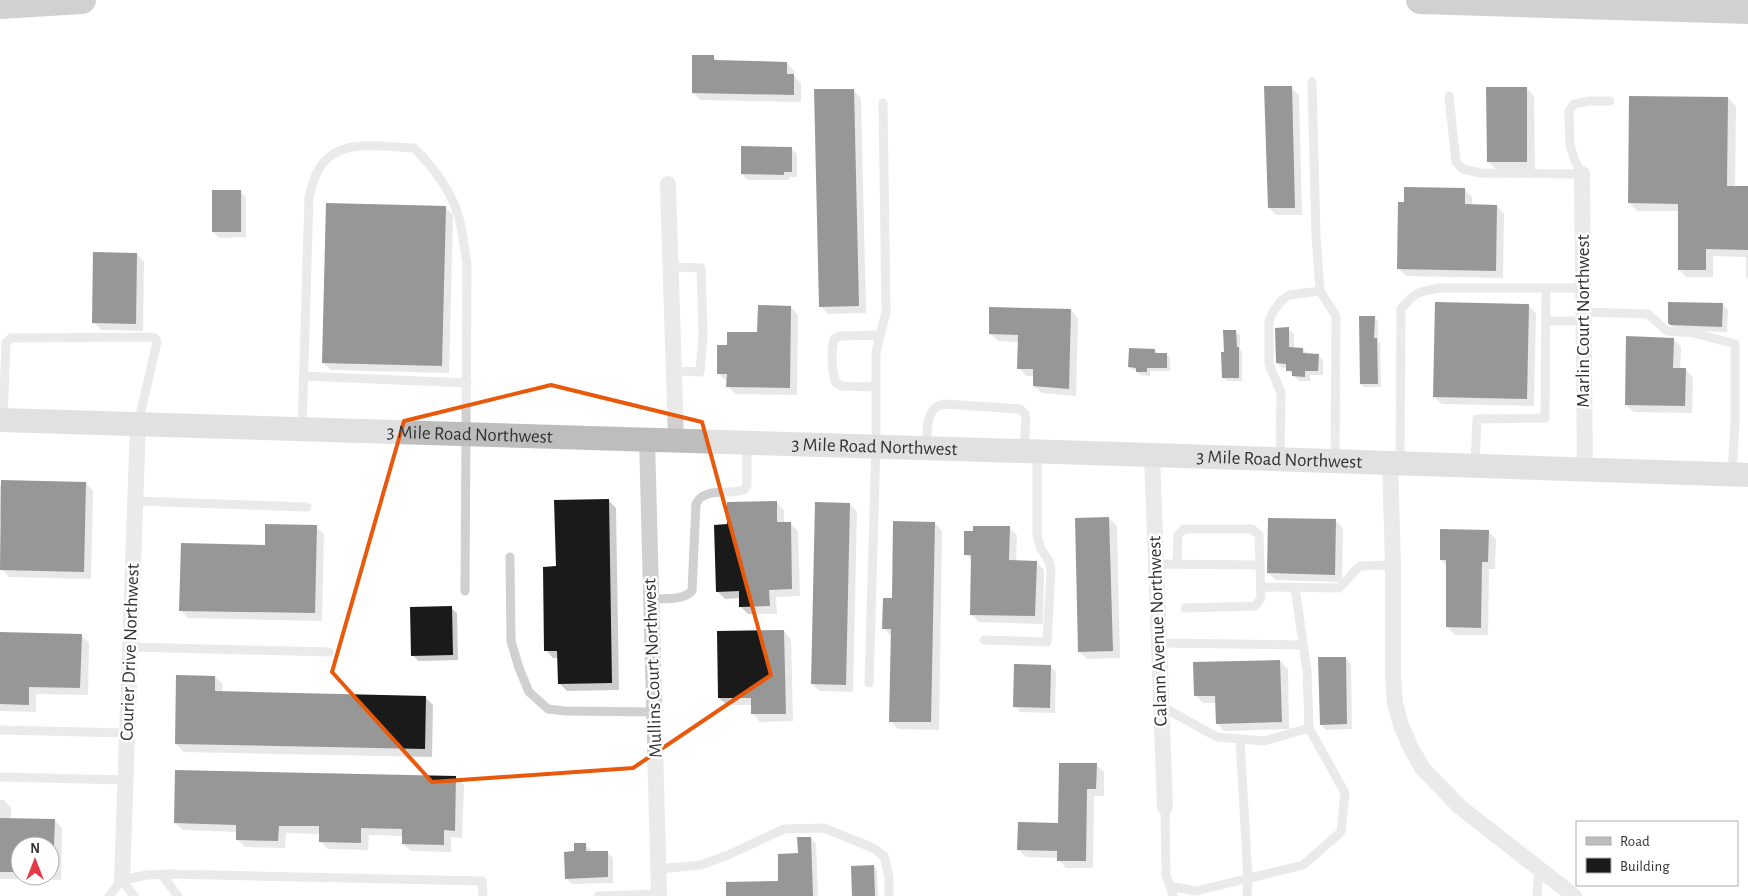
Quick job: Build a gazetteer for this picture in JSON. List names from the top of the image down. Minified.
{"streets":{"main road":["3 Mile Road Northwest"],"street":["Marlin Court Northwest","Calann Avenue Northwest","Courier Drive Northwest","Mullins Court Northwest"]},"crossings":[["Marlin Court Northwest","3 Mile Road Northwest"],["3 Mile Road Northwest","Calann Avenue Northwest"],["3 Mile Road Northwest","Courier Drive Northwest"],["3 Mile Road Northwest","Mullins Court Northwest"]],"legend":["Road","Building"],"north":"top"}
